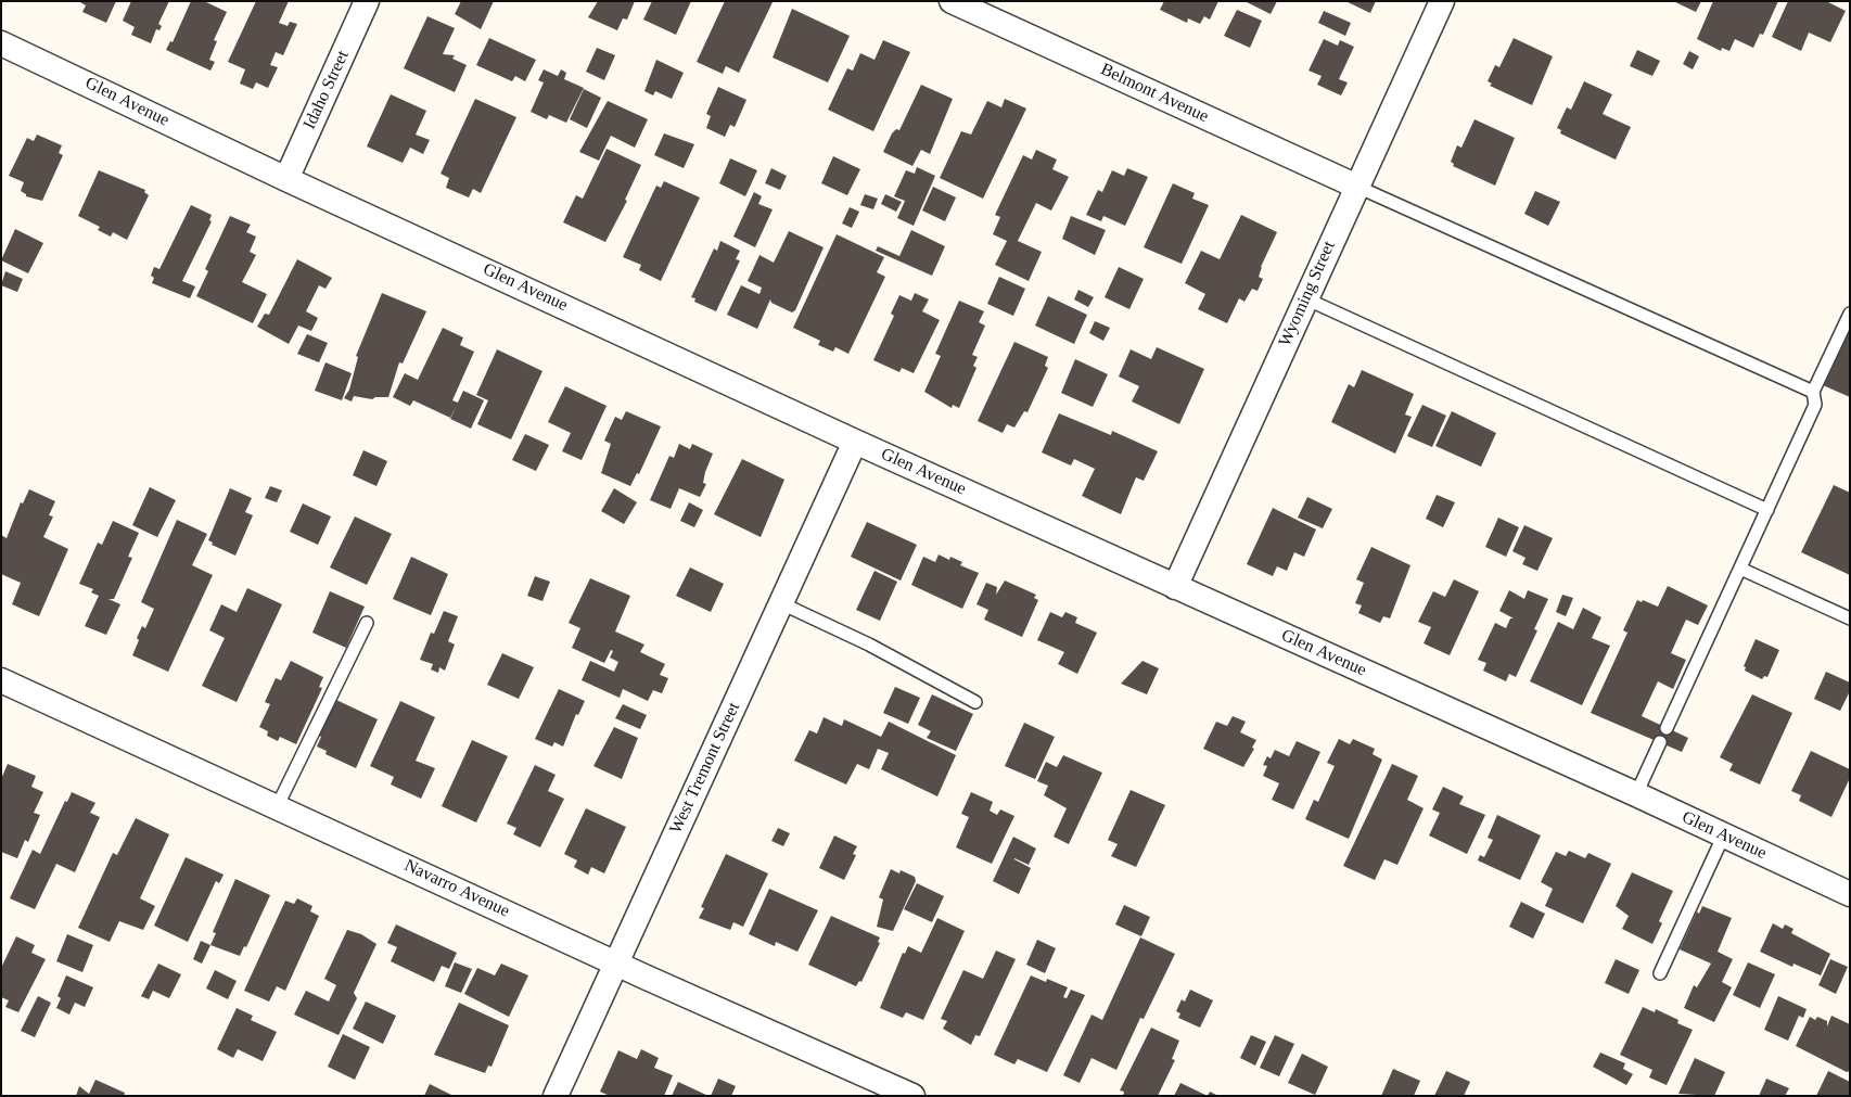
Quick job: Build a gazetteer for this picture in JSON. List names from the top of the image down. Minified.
{"streets":{"street":["Idaho Street","Belmont Avenue","Glen Avenue","Wyoming Street","West Tremont Street","Navarro Avenue"]},"crossings":[["Idaho Street","Glen Avenue"],["Belmont Avenue","Wyoming Street"],["Glen Avenue","Wyoming Street"],["Glen Avenue","West Tremont Street"],["West Tremont Street","Navarro Avenue"]]}
